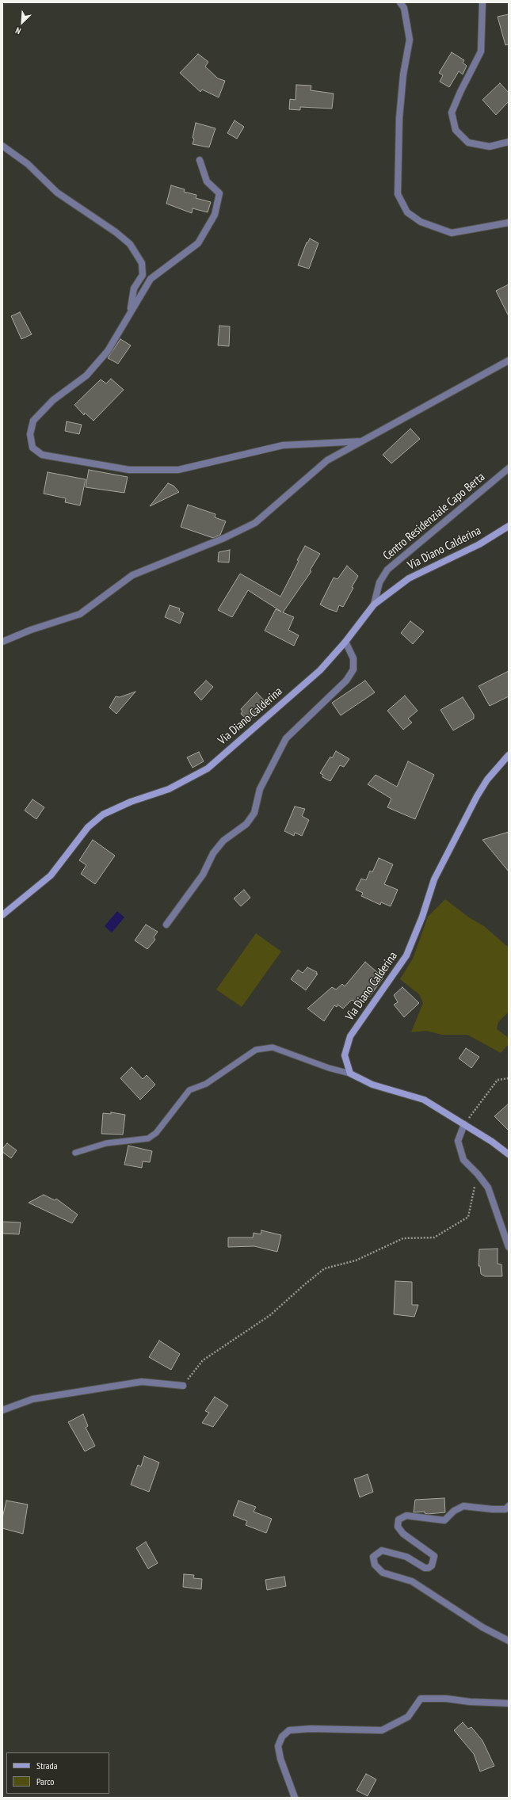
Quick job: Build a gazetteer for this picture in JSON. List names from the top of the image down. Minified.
{"streets":{"main road":["Via Diano Calderina"],"street":["Centro Residenziale Capo Berta"]},"crossings":[["Centro Residenziale Capo Berta","Via Diano Calderina"]],"legend":["Strada","Parco"],"north":"bottom left"}
